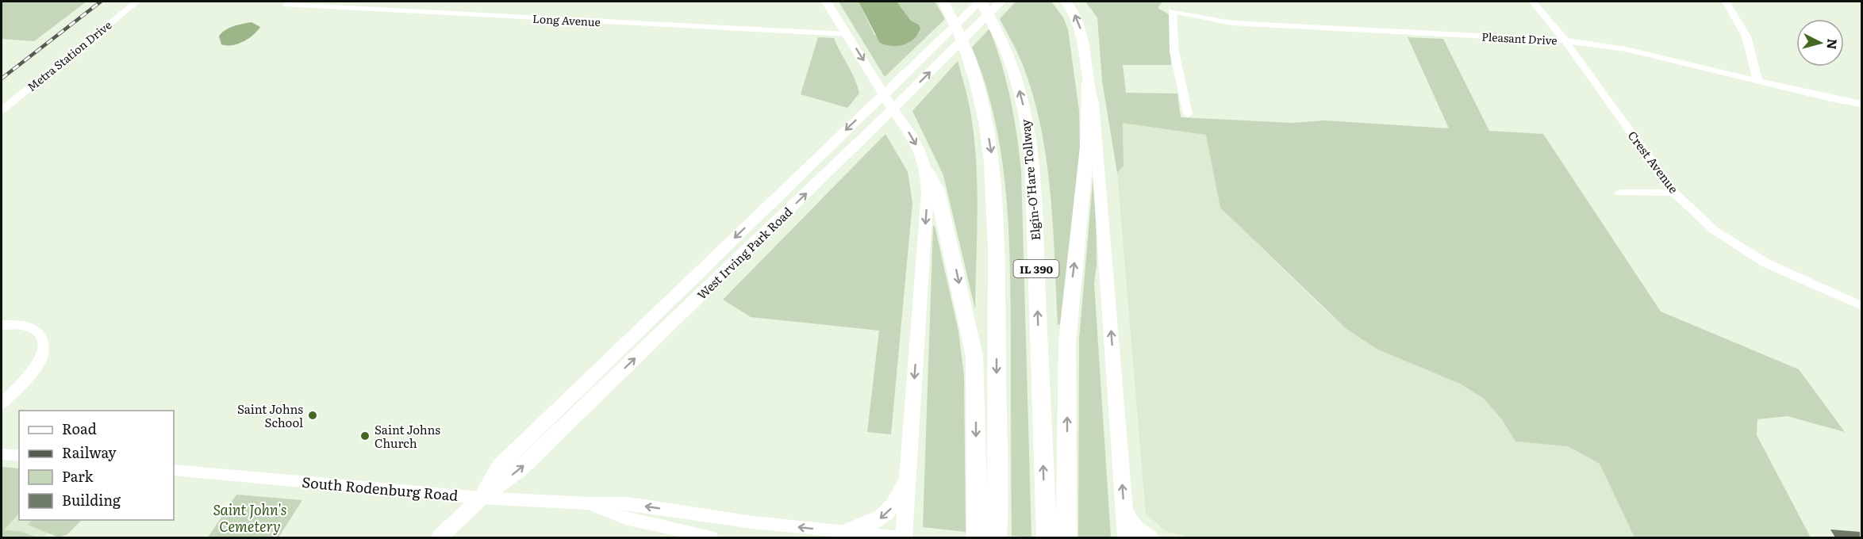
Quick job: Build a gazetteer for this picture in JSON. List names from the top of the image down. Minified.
{"streets":{"highway":["Elgin-O'Hare Tollway","IL 390"],"main road":["West Irving Park Road"],"street":["Long Avenue","Pleasant Drive","Metra Station Drive","Crest Avenue","South Rodenburg Road"]},"crossings":[["Pleasant Drive","Crest Avenue"],["Elgin-O'Hare Tollway","West Irving Park Road"],["West Irving Park Road","South Rodenburg Road"]],"parks":["Saint John's Cemetery"],"places":["Saint Johns School","Saint Johns Church"],"legend":["Road","Railway","Park","Building"],"north":"right"}
